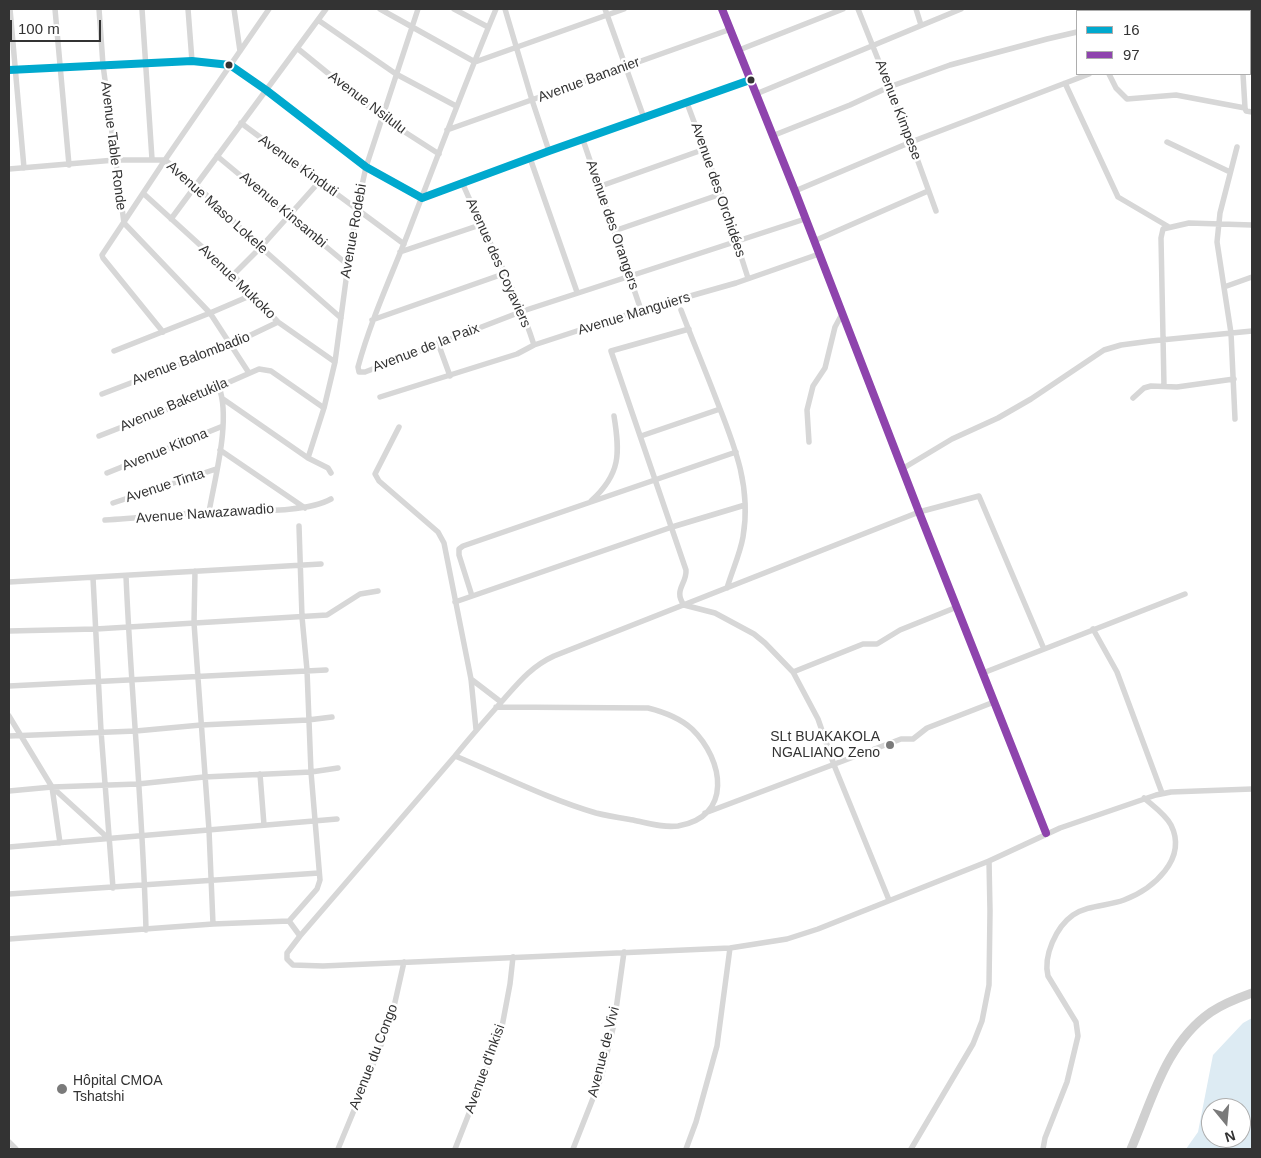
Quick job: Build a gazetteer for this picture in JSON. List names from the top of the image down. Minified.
{"streets":{"street":["Avenue Bananier","Avenue Nsilulu","Avenue Kimpese","Avenue Table Ronde","Avenue Kinduti","Avenue des Orchidées","Avenue Maso Lokele","Avenue Kinsambi","Avenue des Orangers","Avenue Rodebi","Avenue des Coyaviers","Avenue Mukoko","Avenue Manguiers","Avenue de la Paix","Avenue Balombadio","Avenue Baketukila","Avenue Kitona","Avenue Tinta","Avenue Nawazawadio","Avenue de Vivi","Avenue du Congo","Avenue d'Inkisi"]},"crossings":[["Avenue Bananier","Avenue de la Paix"],["Avenue Nsilulu","Avenue Rodebi"],["Avenue Nsilulu","Avenue de la Paix"],["Avenue Table Ronde","Avenue Maso Lokele"],["Avenue Kinduti","Avenue Rodebi"],["Avenue Kinduti","Avenue de la Paix"],["Avenue des Orchidées","Avenue Manguiers"],["Avenue des Orchidées","Avenue de la Paix"],["Avenue Maso Lokele","Avenue Rodebi"],["Avenue Kinsambi","Avenue Rodebi"],["Avenue des Orangers","Avenue Manguiers"],["Avenue des Orangers","Avenue de la Paix"],["Avenue Rodebi","Avenue Mukoko"],["Avenue des Coyaviers","Avenue Manguiers"],["Avenue des Coyaviers","Avenue de la Paix"],["Avenue Mukoko","Avenue Balombadio"]],"places":["SLt BUAKAKOLA NGALIANO Zeno","Hôpital CMOA Tshatshi"],"lines":["transit line 97","transit line 16"],"legend":["16","97"],"scale_bar":"100 m","north":"bottom"}
